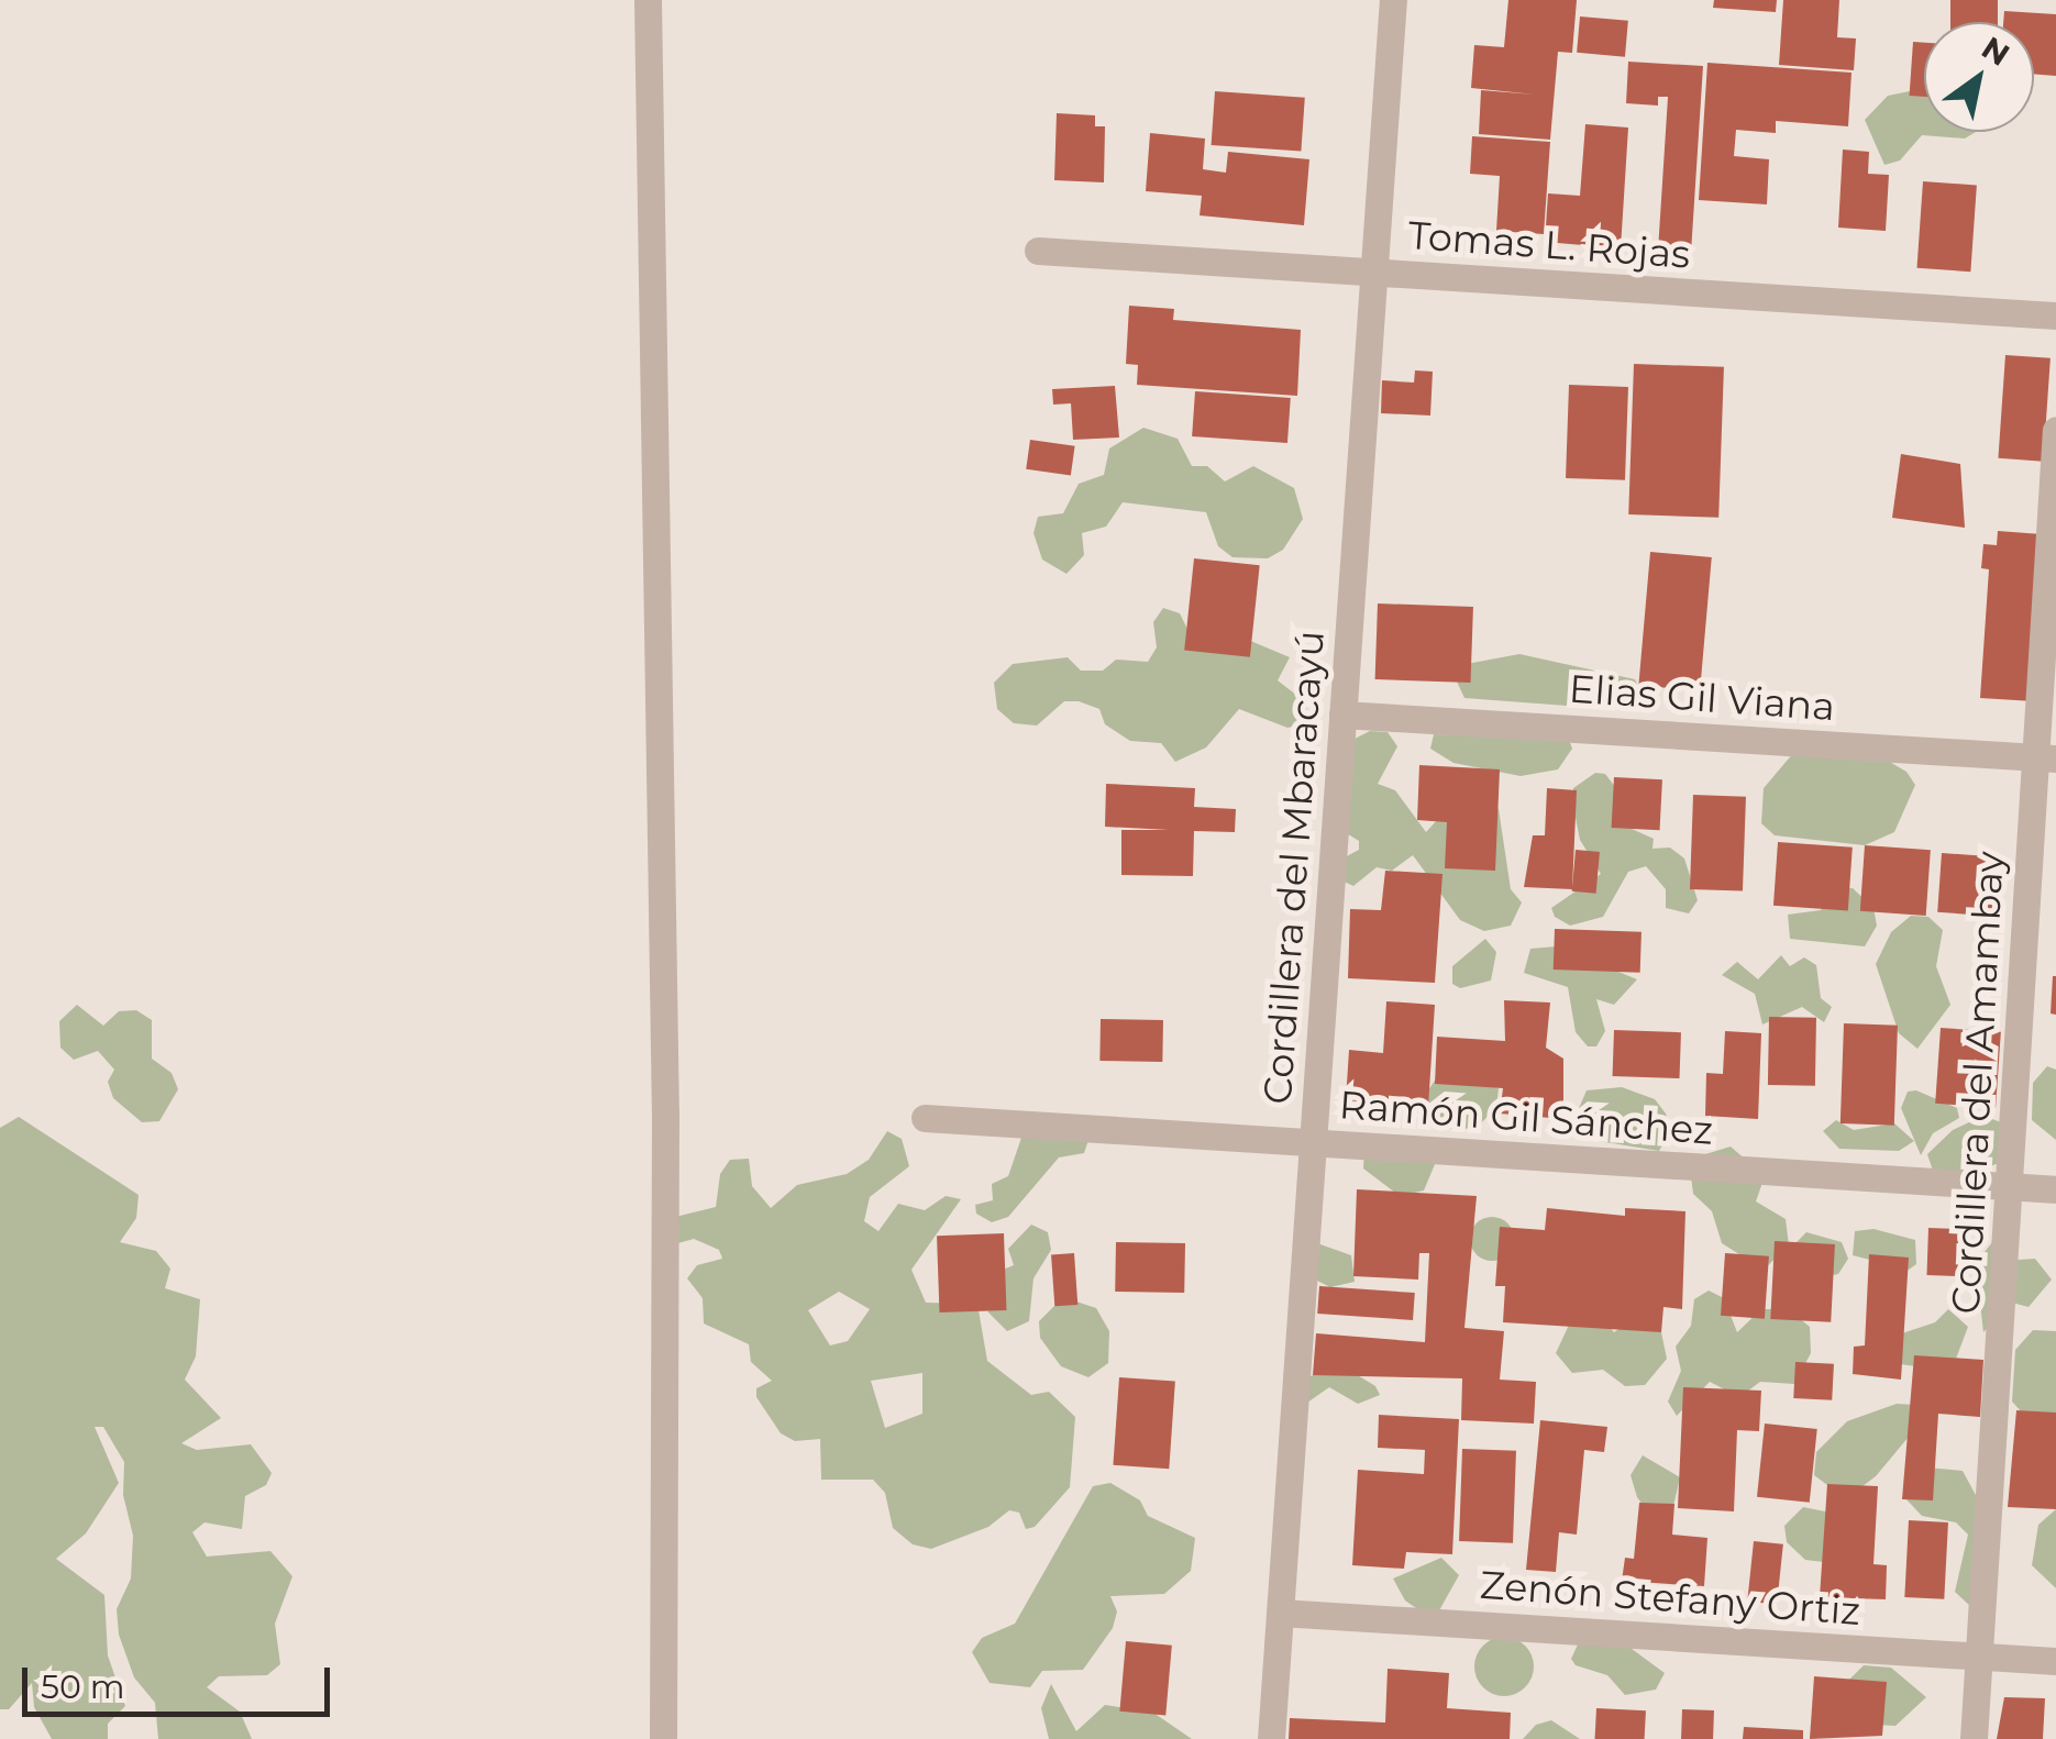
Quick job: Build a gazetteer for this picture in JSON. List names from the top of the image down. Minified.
{"streets":{"street":["Tomas L. Rojas","Elias Gil Viana","Cordillera del Mbaracayú","Cordillera del Amambay","Ramón Gil Sánchez","Zenón Stefany Ortiz"]},"crossings":[["Tomas L. Rojas","Cordillera del Mbaracayú"],["Elias Gil Viana","Cordillera del Mbaracayú"],["Elias Gil Viana","Cordillera del Amambay"],["Cordillera del Mbaracayú","Ramón Gil Sánchez"],["Cordillera del Mbaracayú","Zenón Stefany Ortiz"],["Cordillera del Amambay","Ramón Gil Sánchez"],["Cordillera del Amambay","Zenón Stefany Ortiz"]],"scale_bar":"50 m","north":"top right"}
